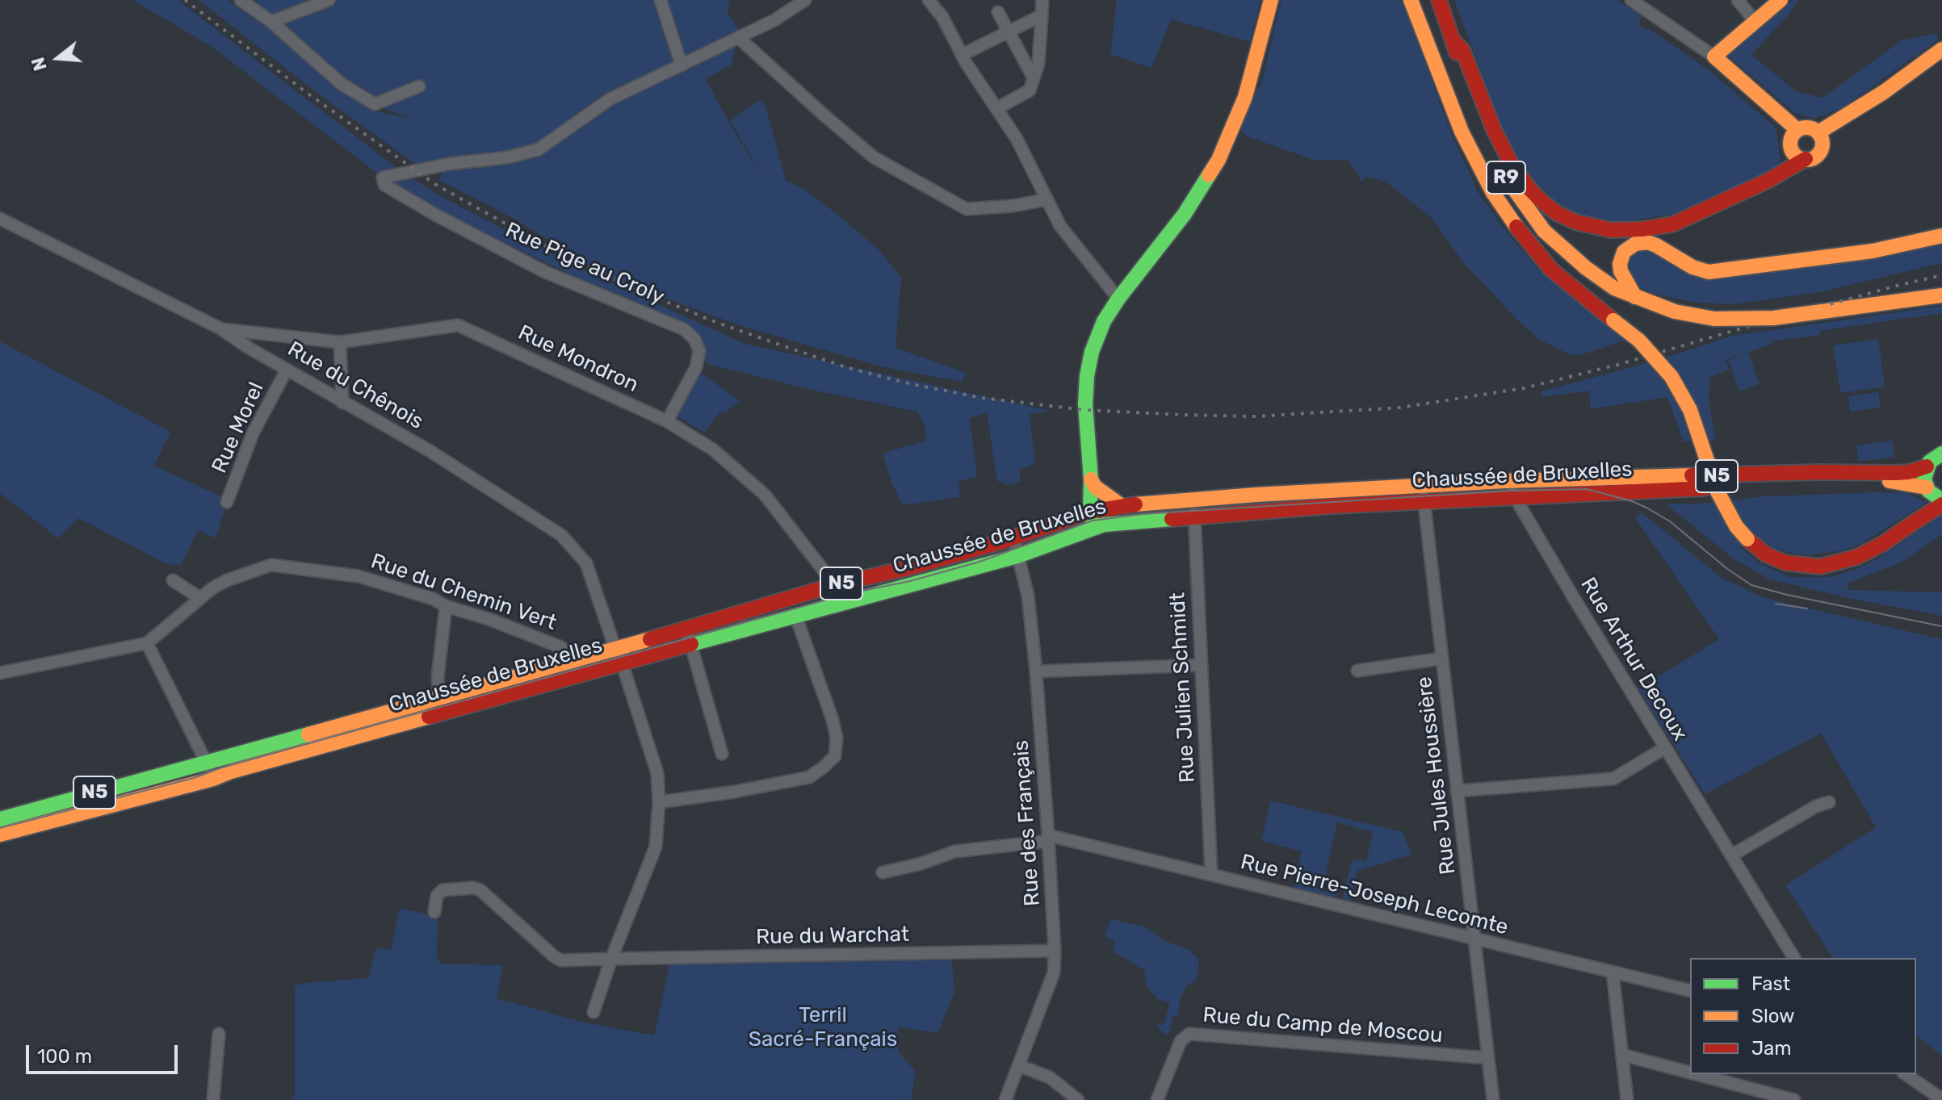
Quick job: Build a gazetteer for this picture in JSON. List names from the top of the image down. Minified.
{"streets":{"main road":["R9","Chaussée de Bruxelles","N5"],"street":["Rue Pige au Croly","Rue Mondron","Rue du Chênois","Rue Morel","Rue du Chemin Vert","Rue Arthur Decoux","Rue Julien Schmidt","Rue Jules Houssière","Rue des Français","Rue Pierre-Joseph Lecomte","Rue du Warchat","Rue du Camp de Moscou"]},"crossings":[["Rue Pige au Croly","Rue Mondron"],["Rue Mondron","Rue du Chênois"],["Rue Mondron","Chaussée de Bruxelles"],["Rue du Chênois","Rue Morel"],["Rue du Chênois","Chaussée de Bruxelles"],["Chaussée de Bruxelles","N5"],["Chaussée de Bruxelles","Rue du Chemin Vert"],["Chaussée de Bruxelles","Rue Arthur Decoux"],["Chaussée de Bruxelles","Rue Julien Schmidt"],["Chaussée de Bruxelles","Rue Jules Houssière"],["Chaussée de Bruxelles","Rue des Français"],["Rue Julien Schmidt","Rue Pierre-Joseph Lecomte"],["Rue Jules Houssière","Rue Pierre-Joseph Lecomte"],["Rue Jules Houssière","Rue du Camp de Moscou"],["Rue des Français","Rue Pierre-Joseph Lecomte"],["Rue des Français","Rue du Warchat"]],"parks":["Terril Sacré-Français"],"legend":["Fast","Slow","Jam"],"scale_bar":"100 m","north":"left"}
